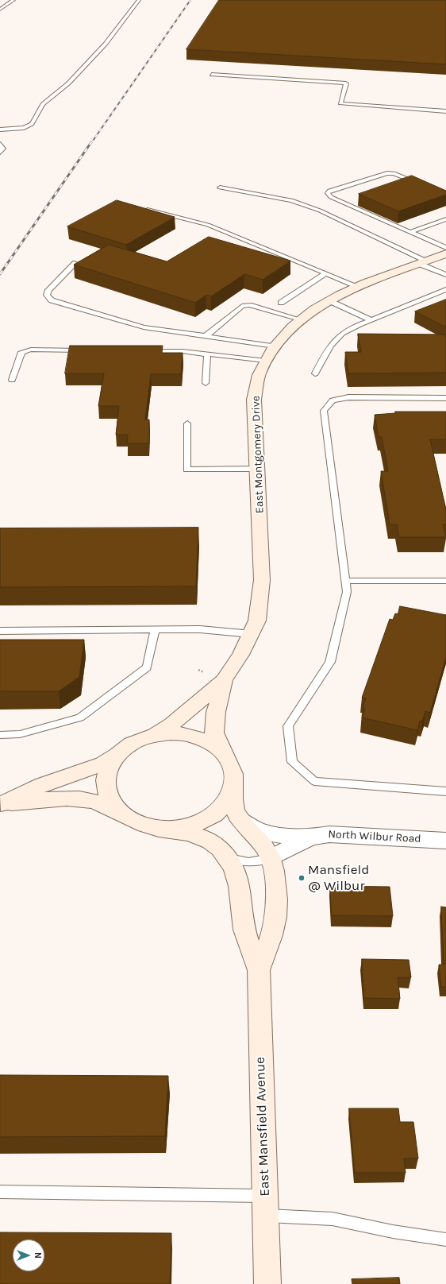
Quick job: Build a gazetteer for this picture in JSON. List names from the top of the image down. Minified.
{"streets":{"main road":["East Montgomery Drive","East Mansfield Avenue"],"street":["North Wilbur Road"]},"crossings":[["East Montgomery Drive","East Mansfield Avenue"],["North Wilbur Road","East Mansfield Avenue"]],"places":["Mansfield @ Wilbur"],"north":"right"}
